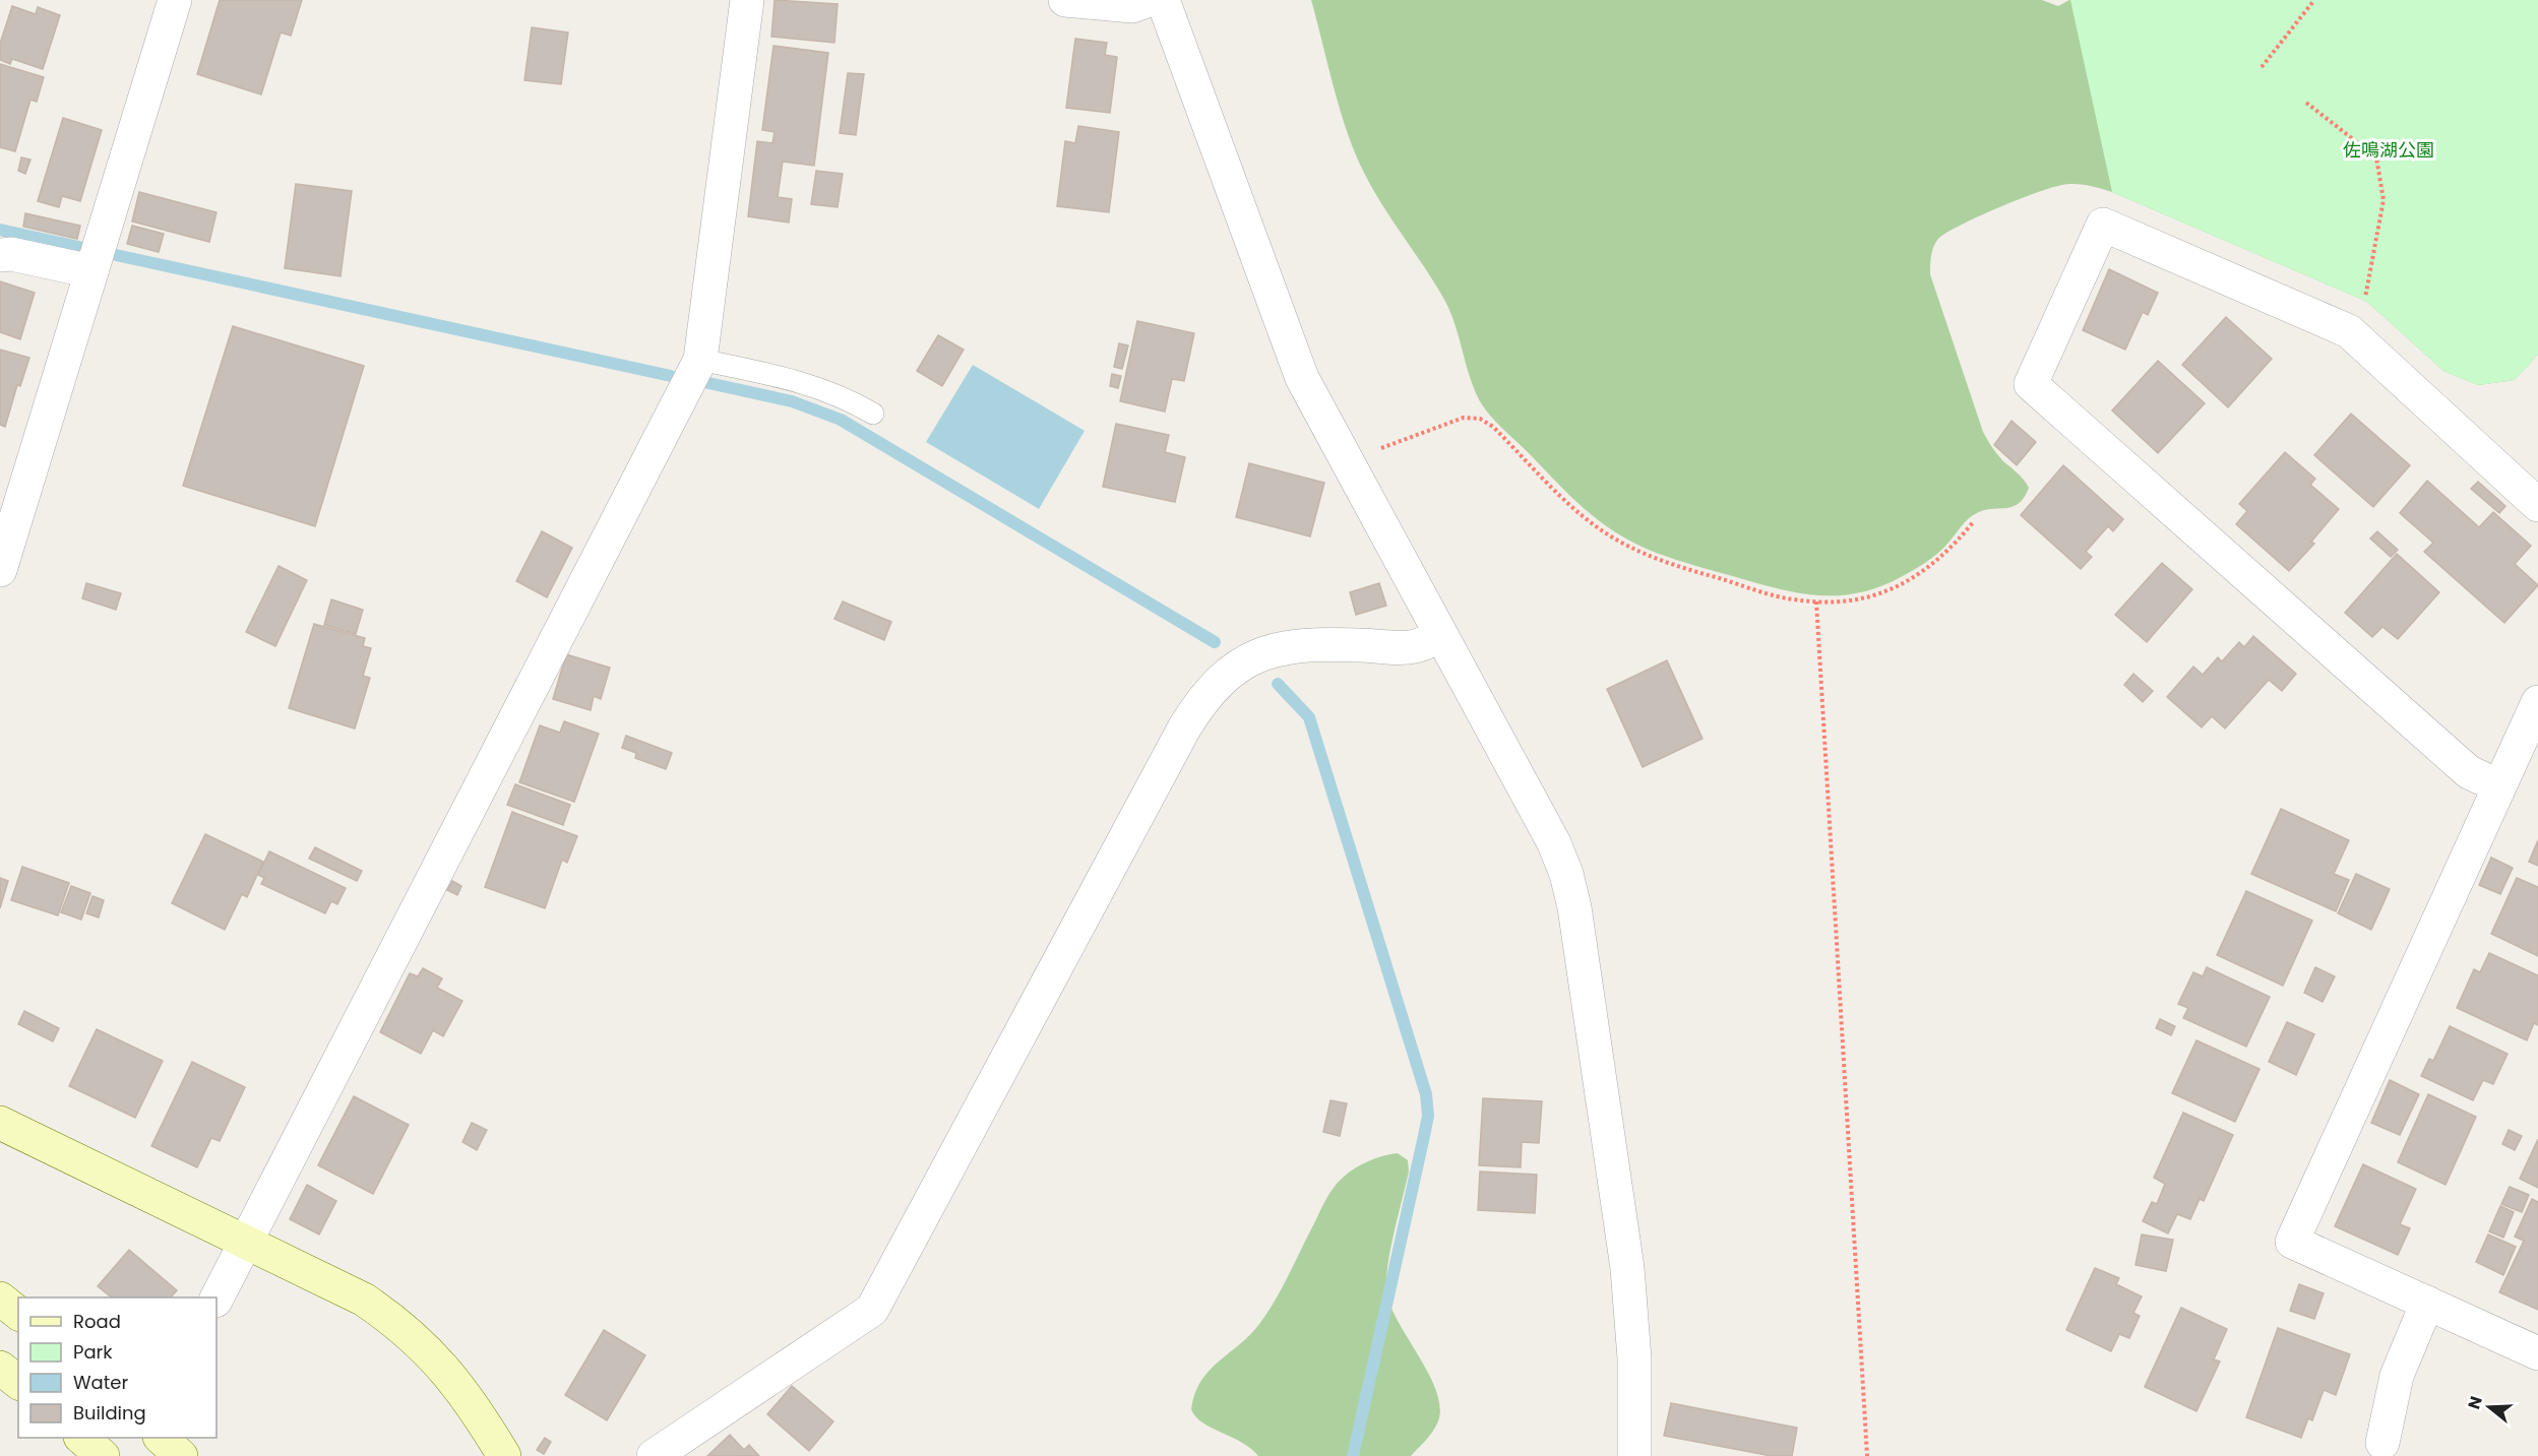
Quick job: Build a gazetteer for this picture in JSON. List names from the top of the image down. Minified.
{"parks":["佐鳴湖公園"],"legend":["Road","Park","Water","Building"],"north":"left"}
